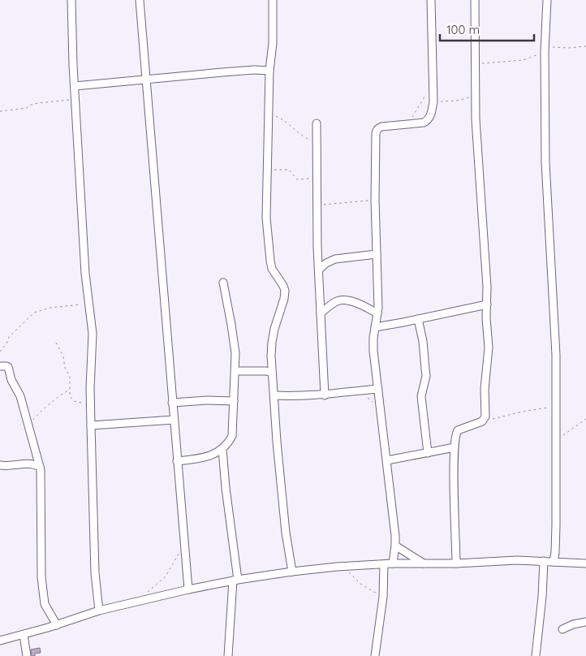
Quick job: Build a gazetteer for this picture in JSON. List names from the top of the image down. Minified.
{"scale_bar":"100 m"}
